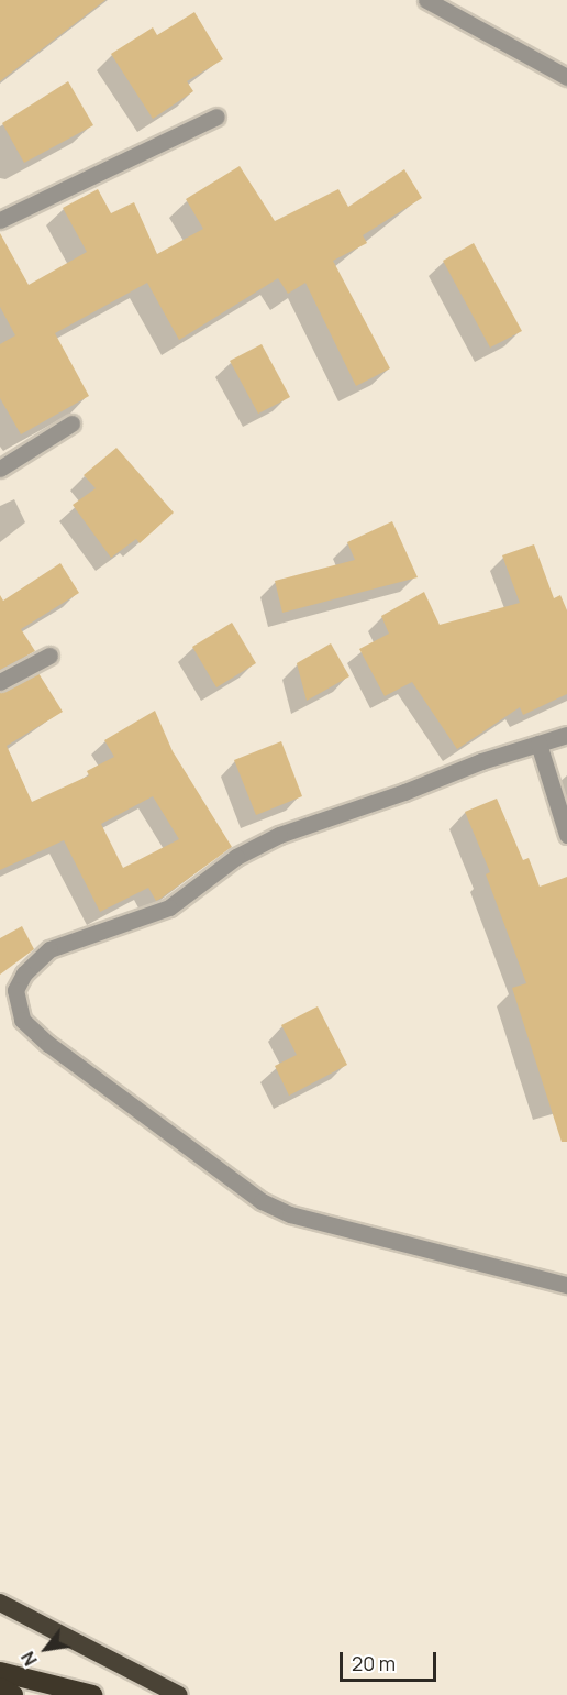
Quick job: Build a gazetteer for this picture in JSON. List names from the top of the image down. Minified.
{"scale_bar":"20 m","north":"bottom left"}
